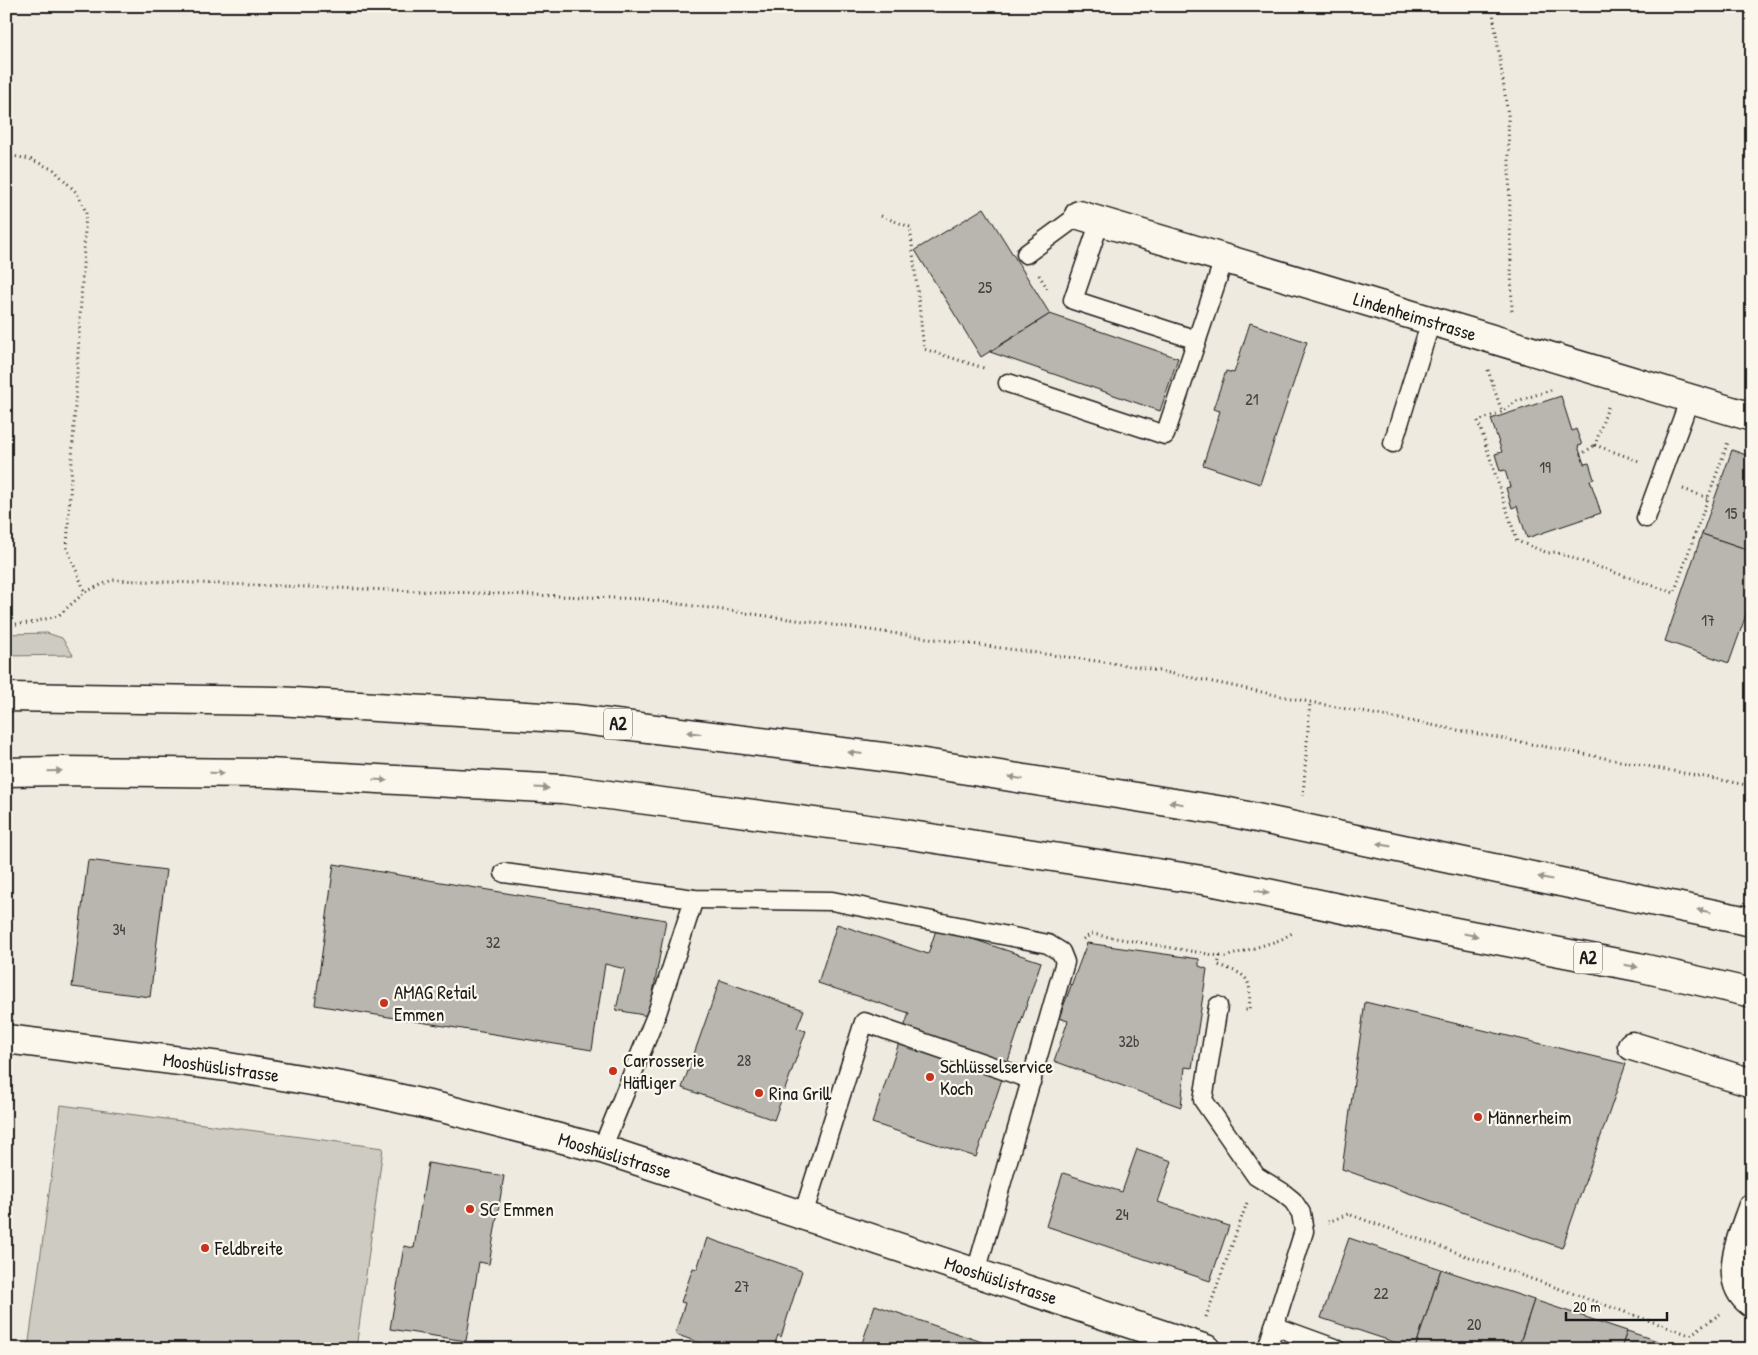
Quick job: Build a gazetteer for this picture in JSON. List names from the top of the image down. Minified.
{"streets":{"main road":["Lindenheimstrasse","A2","Mooshüslistrasse"]},"places":["AMAG Retail Emmen","Carrosserie Häfliger","Schlüsselservice Koch","Rina Grill","Männerheim","SC Emmen","Feldbreite"],"house_numbers":["25","21","19","15","17","34","32","32b","28","24","27","22","20"],"scale_bar":"20 m"}
